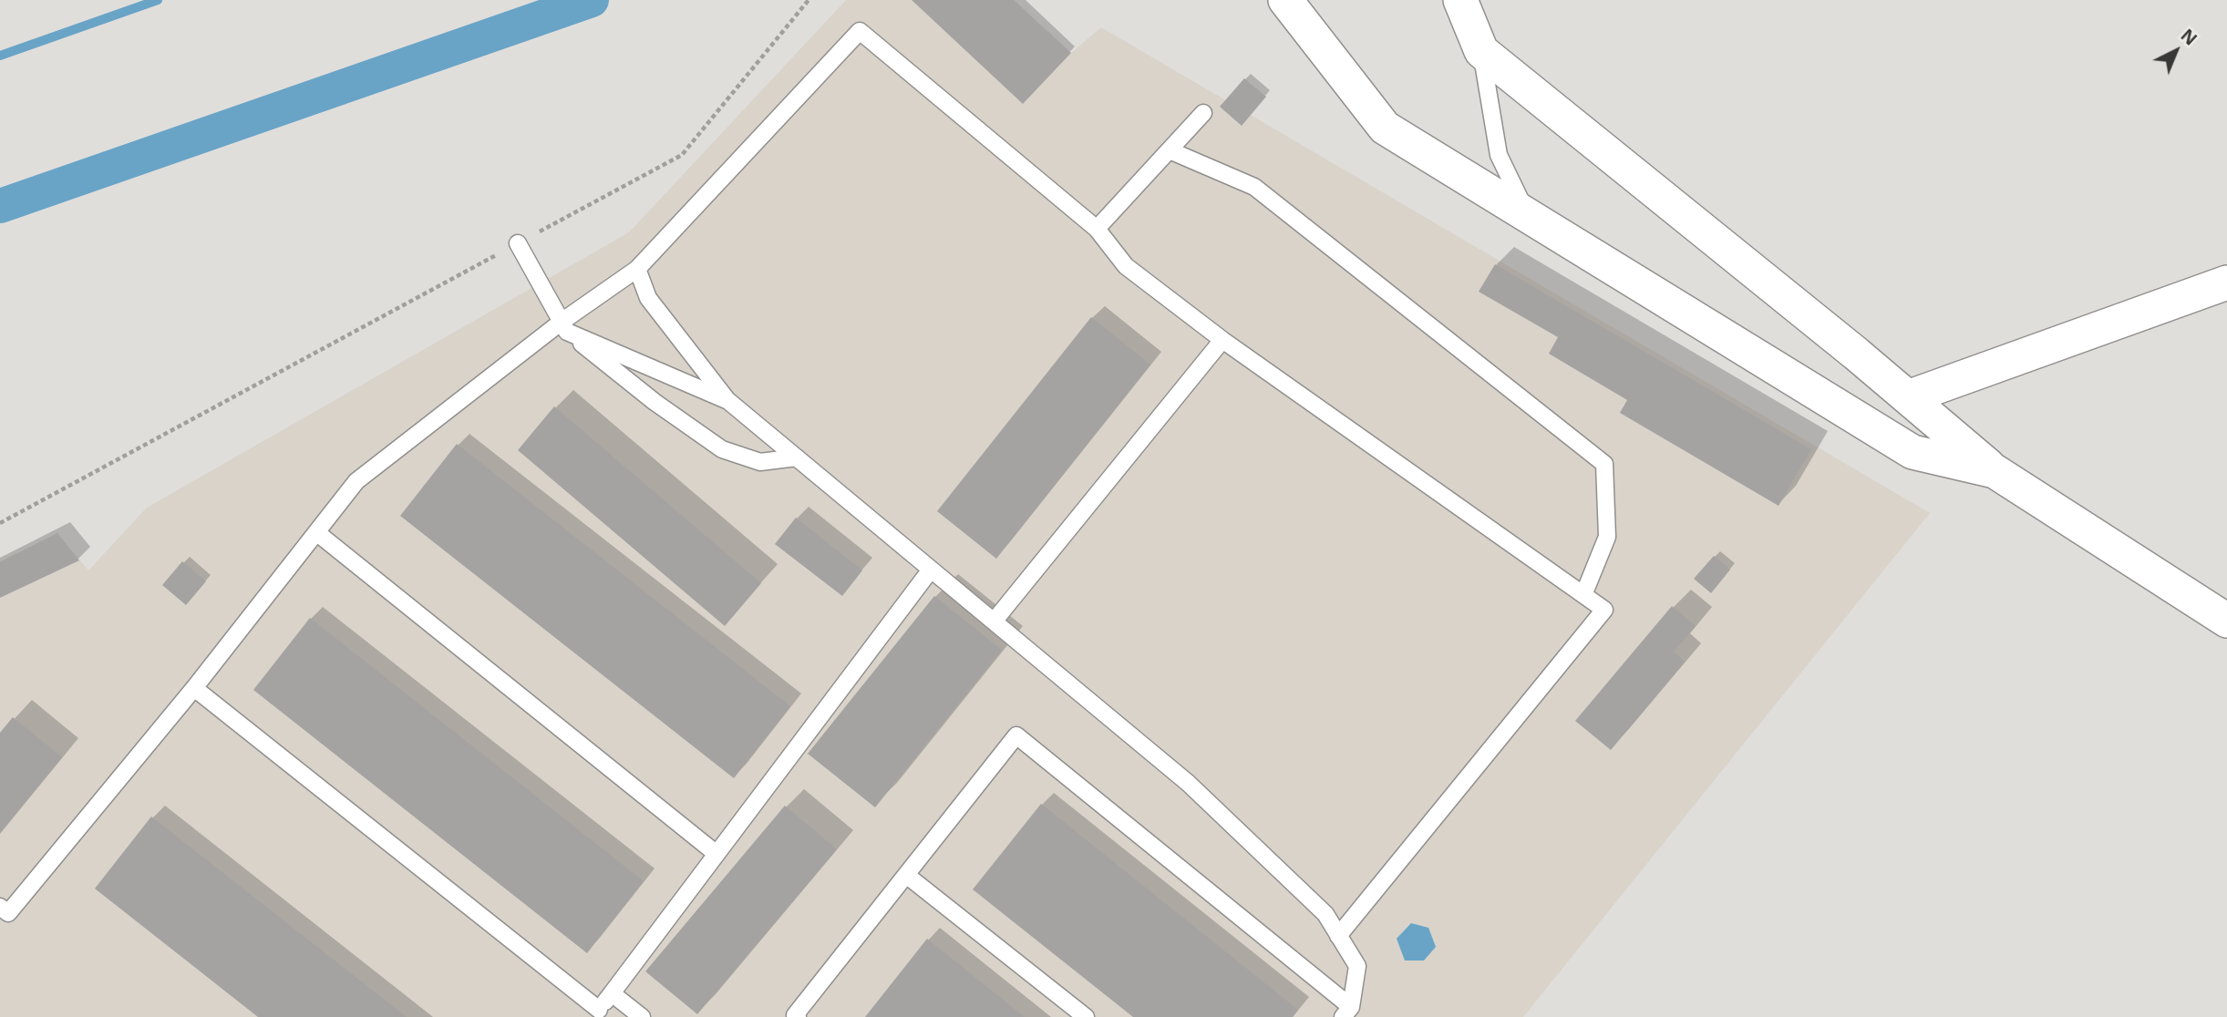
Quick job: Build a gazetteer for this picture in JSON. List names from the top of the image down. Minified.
{"north":"top right"}
